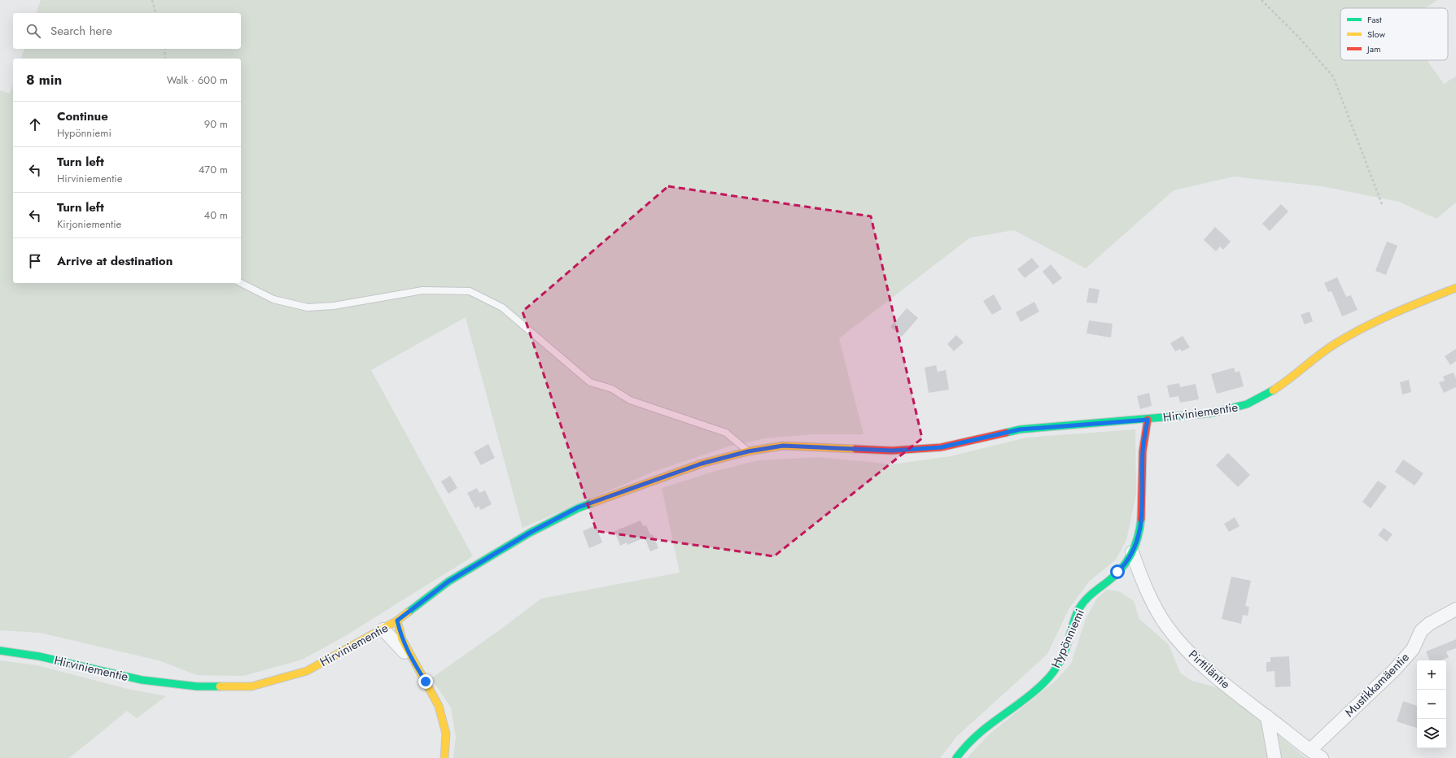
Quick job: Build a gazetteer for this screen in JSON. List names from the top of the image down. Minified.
{"streets":{"street":["Hirviniementie","Hypönniemi","Pirttiläntie","Mustikkamäentie"]},"crossings":[["Hirviniementie","Hypönniemi"],["Hypönniemi","Pirttiläntie"],["Pirttiläntie","Mustikkamäentie"]],"legend":["Fast","Slow","Jam"],"page":{"search":"Search here","heading":["8 min","Walk · 600 m"],"list":[["Continue","Hypönniemi","90 m"],["Turn left","Hirviniementie","470 m"],["Turn left","Kirjoniementie","40 m"],"Arrive at destination"],"map_buttons":["+","−"]}}
